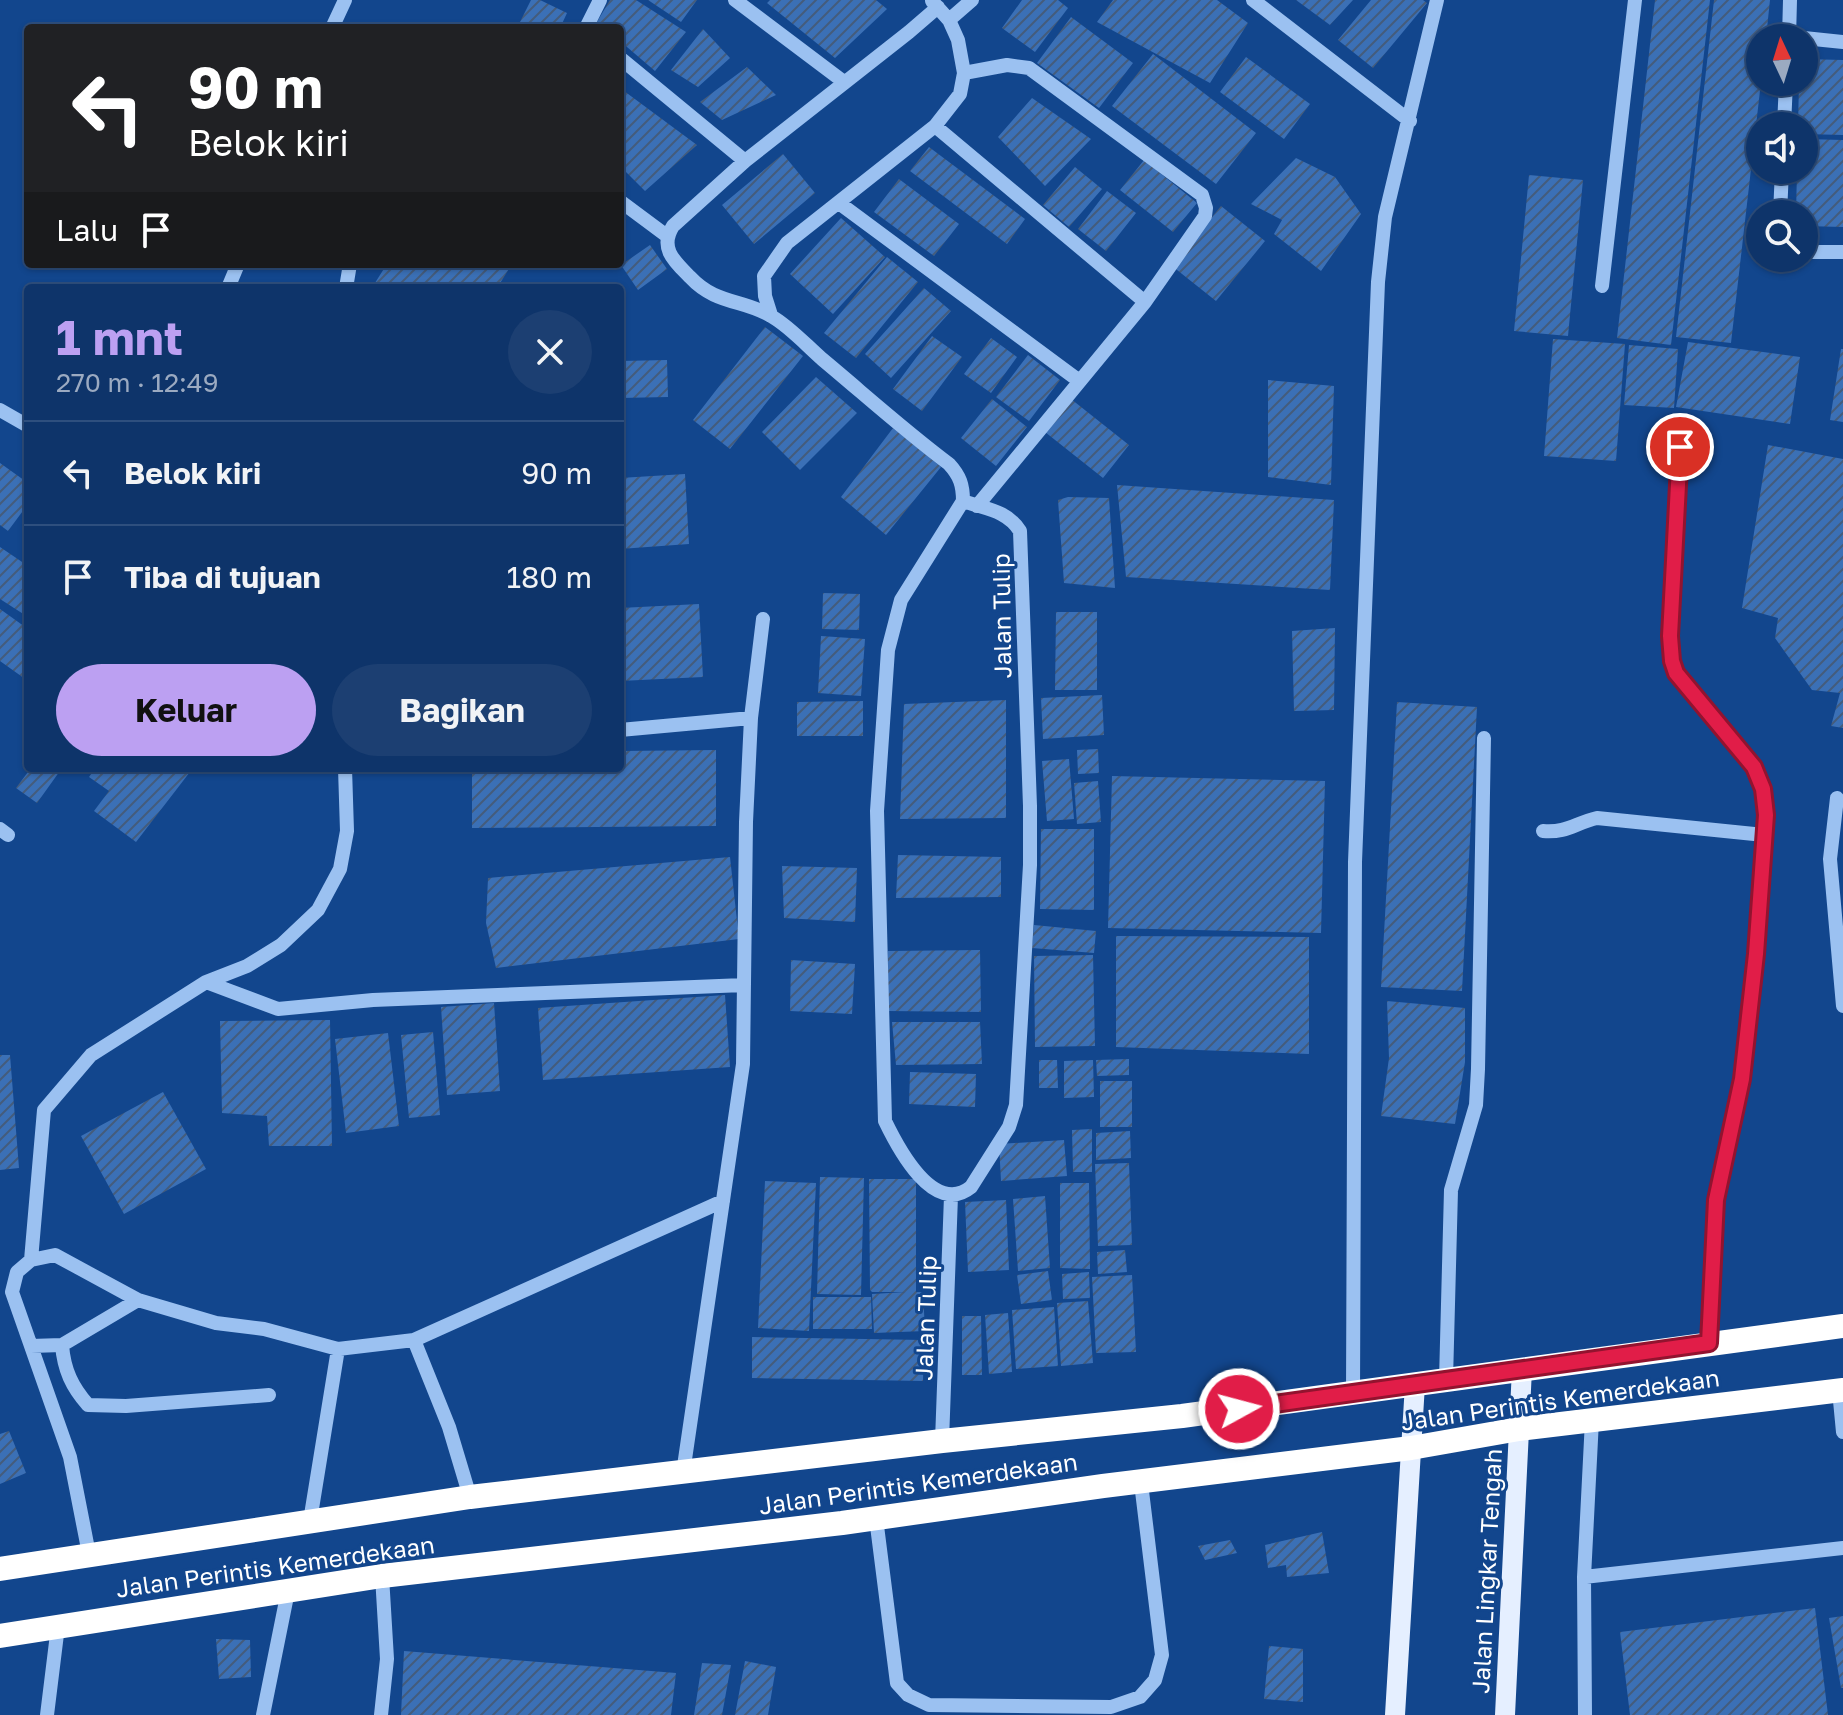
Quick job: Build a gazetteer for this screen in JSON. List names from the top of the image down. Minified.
{"streets":{"highway":["Jalan Perintis Kemerdekaan"],"main road":["Jalan Lingkar Tengah"],"street":["Jalan Tulip"]},"crossings":[["Jalan Tulip","Jalan Perintis Kemerdekaan"],["Jalan Perintis Kemerdekaan","Jalan Lingkar Tengah"]],"north":"top","page":{"turn":["90 m","Belok kiri"],"then":"Lalu","heading":["1 mnt","270 m · 12:49"],"list":[{"name":"Belok kiri","value":"90 m"},{"name":"Tiba di tujuan","value":"180 m"}],"buttons":["Keluar","Bagikan"]}}
